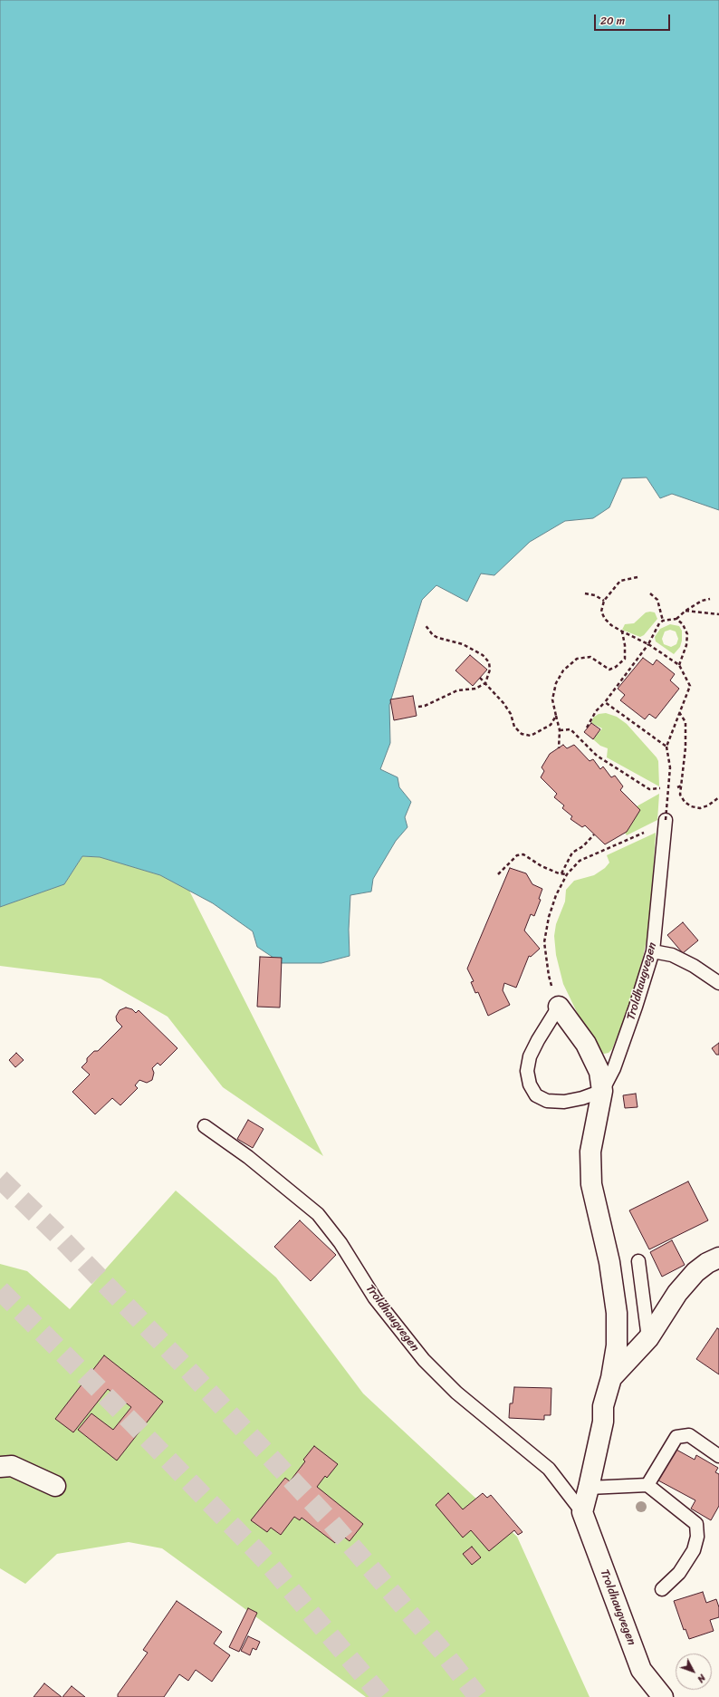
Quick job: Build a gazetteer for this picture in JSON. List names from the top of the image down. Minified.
{"streets":{"street":["Troldhaugvegen"]},"scale_bar":"20 m","north":"bottom right"}
